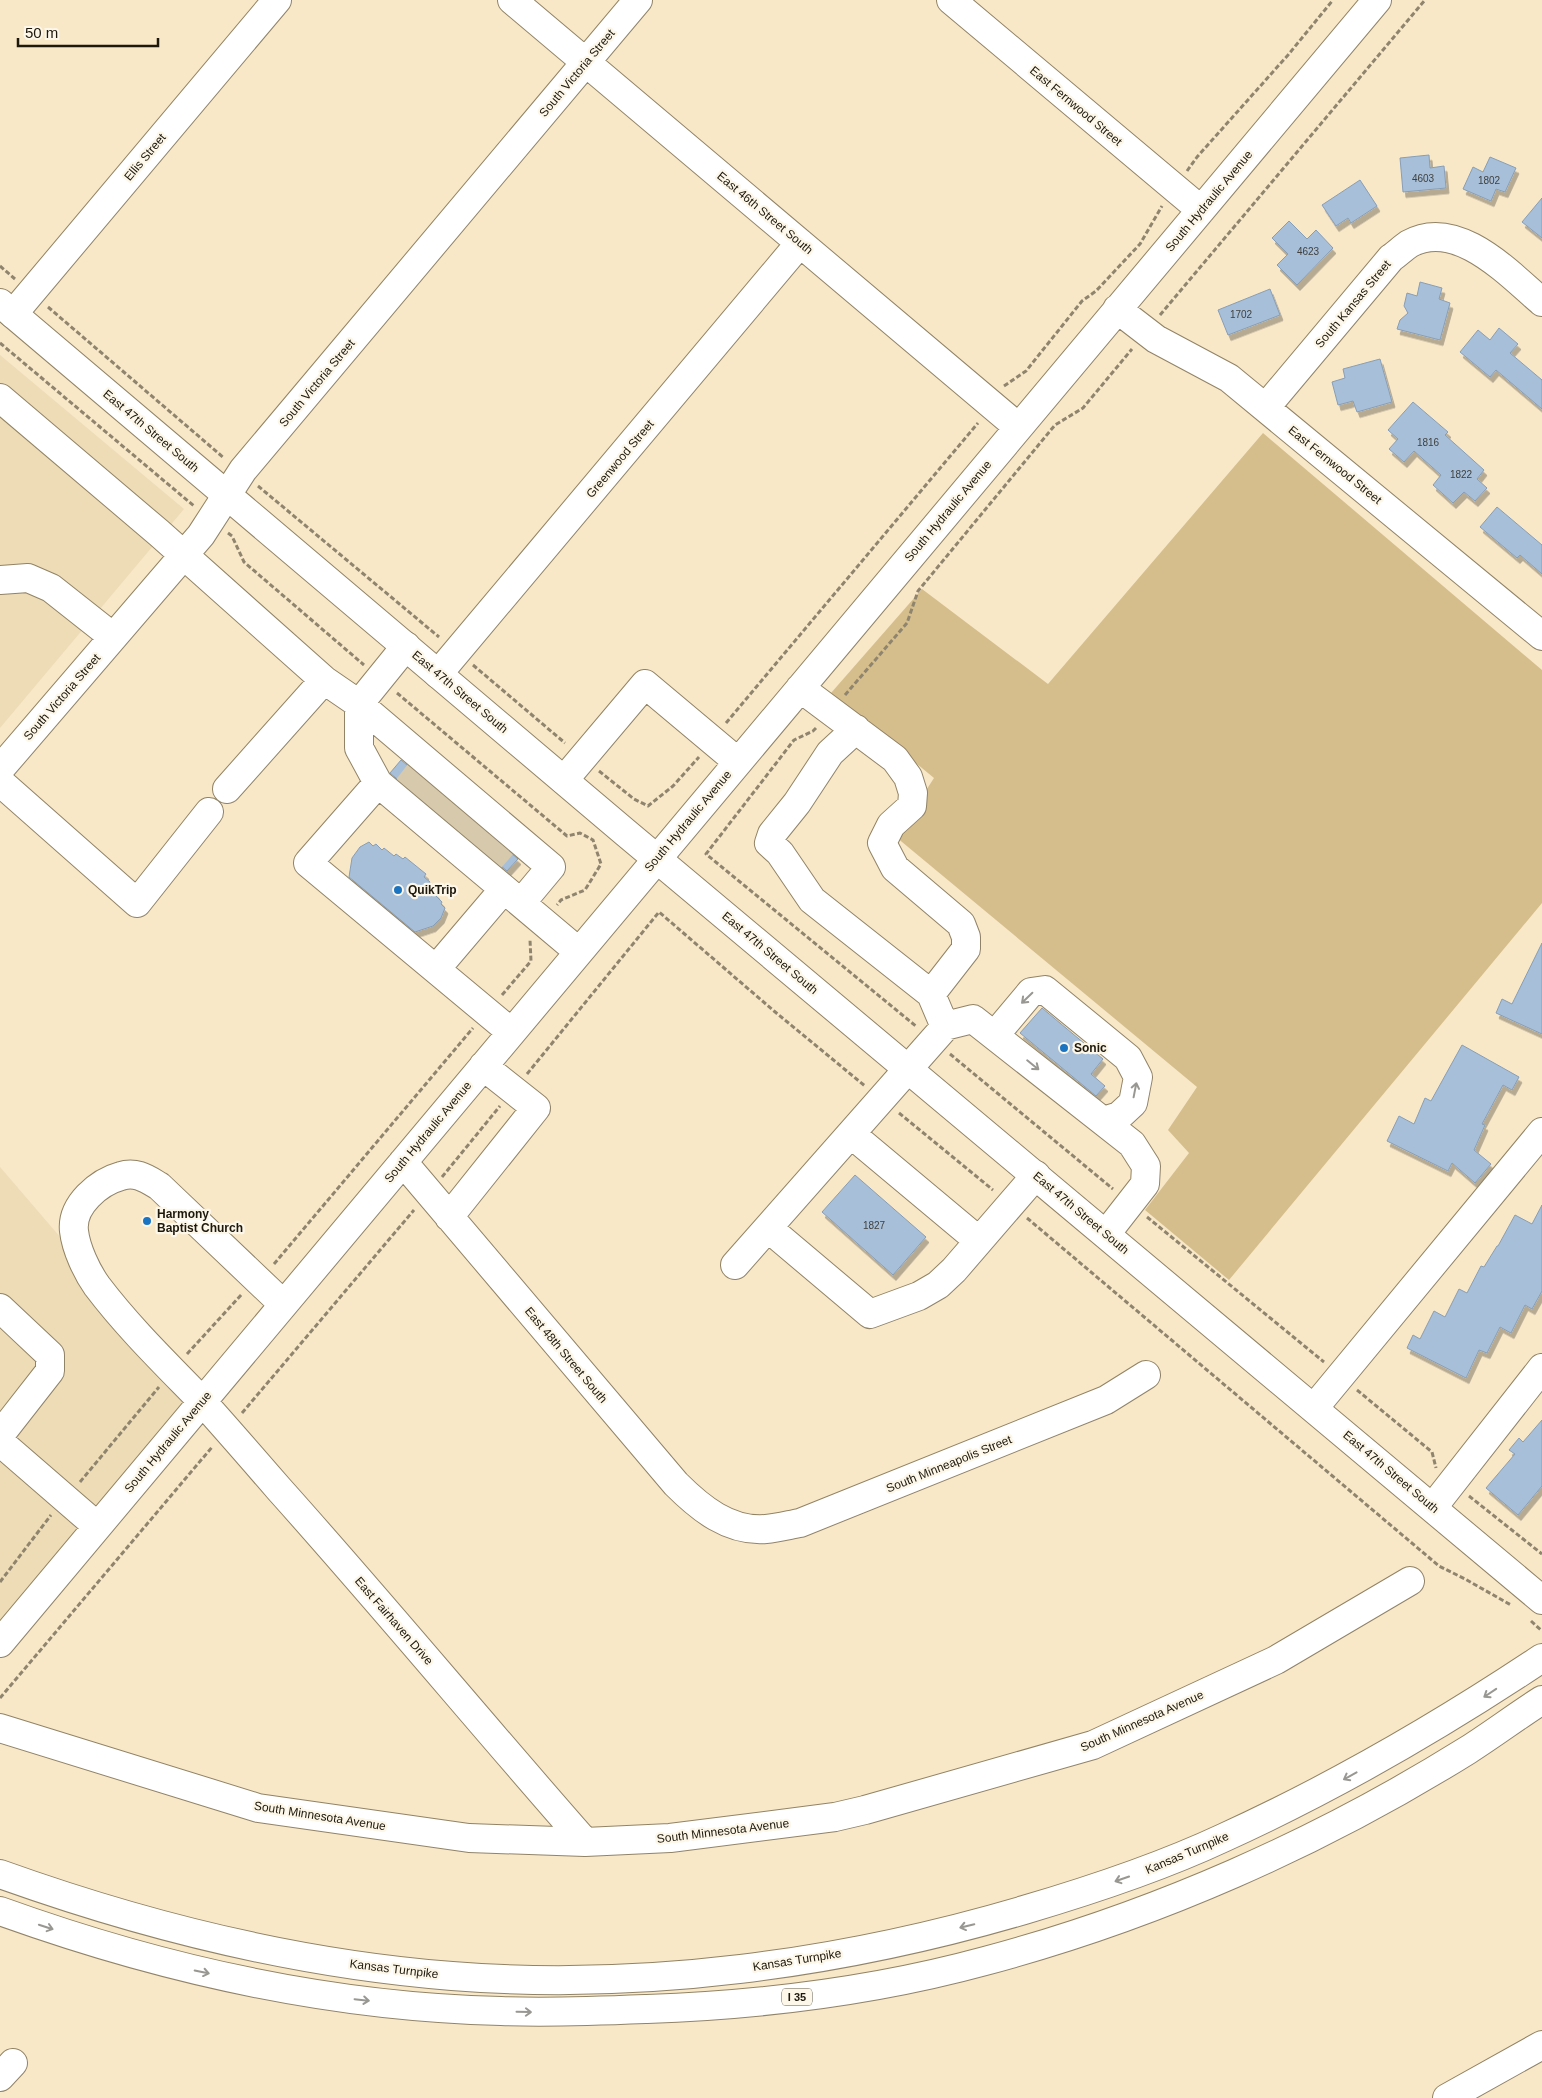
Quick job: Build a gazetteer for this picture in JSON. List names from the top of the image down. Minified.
{"streets":{"main road":["South Victoria Street","East Fernwood Street","Ellis Street","South Hydraulic Avenue","East 46th Street South","South Kansas Street","East 47th Street South","Greenwood Street","East 48th Street South","South Minneapolis Street","East Fairhaven Drive","South Minnesota Avenue","Kansas Turnpike","I 35"]},"crossings":[["South Victoria Street","East 46th Street South"],["South Victoria Street","East 47th Street South"],["East Fernwood Street","South Hydraulic Avenue"],["East Fernwood Street","South Kansas Street"],["Ellis Street","East 47th Street South"],["South Hydraulic Avenue","East 46th Street South"],["South Hydraulic Avenue","East 47th Street South"],["South Hydraulic Avenue","East 48th Street South"],["South Hydraulic Avenue","East Fairhaven Drive"],["East 46th Street South","Greenwood Street"],["East 47th Street South","Greenwood Street"],["East 48th Street South","South Minneapolis Street"],["East Fairhaven Drive","South Minnesota Avenue"]],"places":["QuikTrip","Sonic","Harmony Baptist Church"],"house_numbers":["4603","1802","4623","1702","1816","1822","1827"],"scale_bar":"50 m"}
